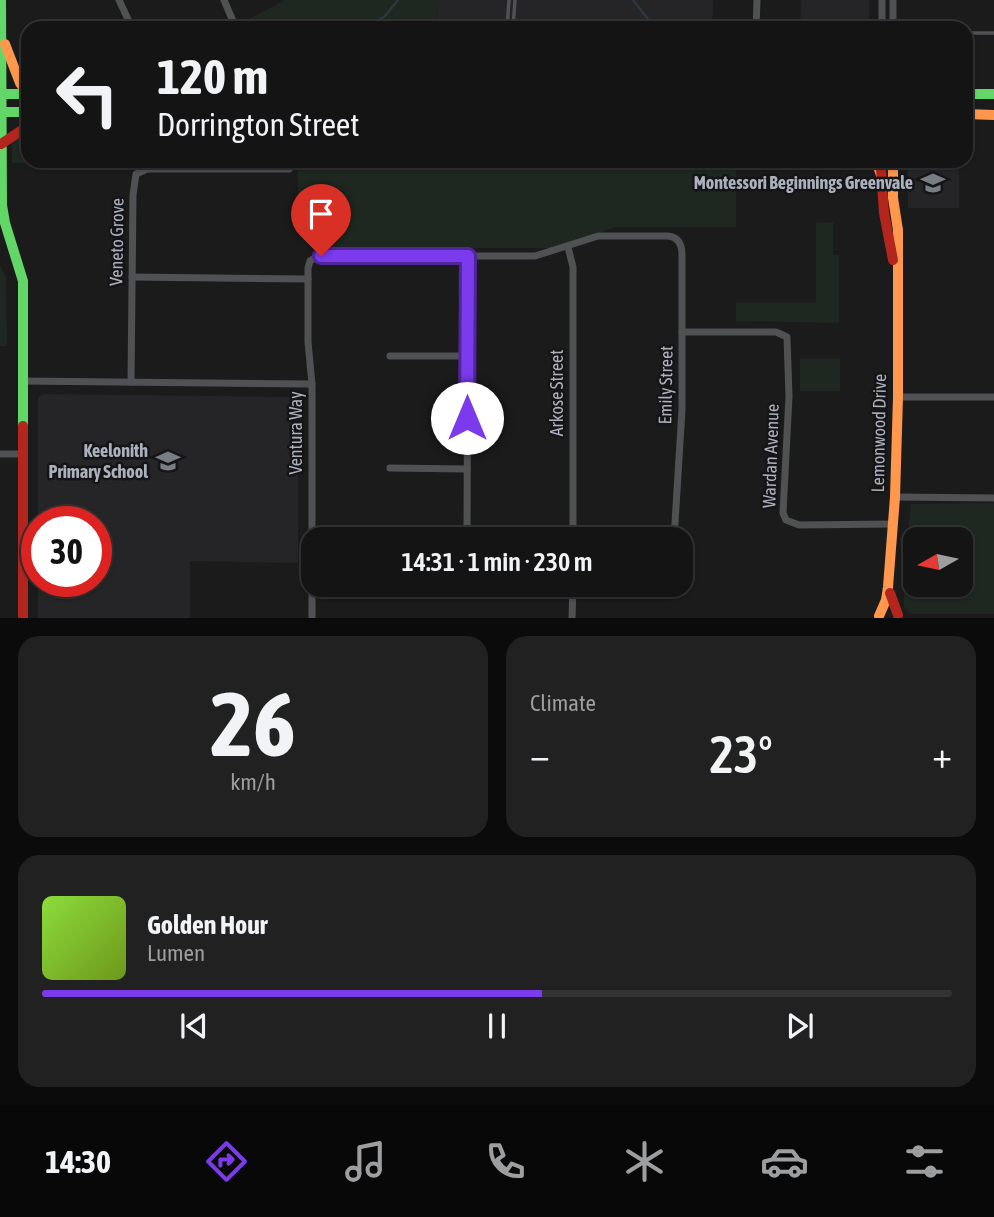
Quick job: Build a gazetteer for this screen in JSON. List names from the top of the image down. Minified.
{"streets":{"street":["Veneto Grove","Emily Street","Arkose Street","Ventura Way","Lemonwood Drive","Wardan Avenue"]},"crossings":[["Emily Street","Arkose Street"],["Emily Street","Wardan Avenue"],["Lemonwood Drive","Wardan Avenue"]],"places":{"school or university":["Montessori Beginnings Greenvale","Keelonith Primary School"]},"north":"left","page":{"turn":["120 m","Dorrington Street"],"limit":"30","trip":"14:31 · 1 min · 230 m","tile":[["26","km/h"],"Climate"],"heat":["−","23°","+"],"song":["Golden Hour","Lumen"],"tabs":"14:30"}}
